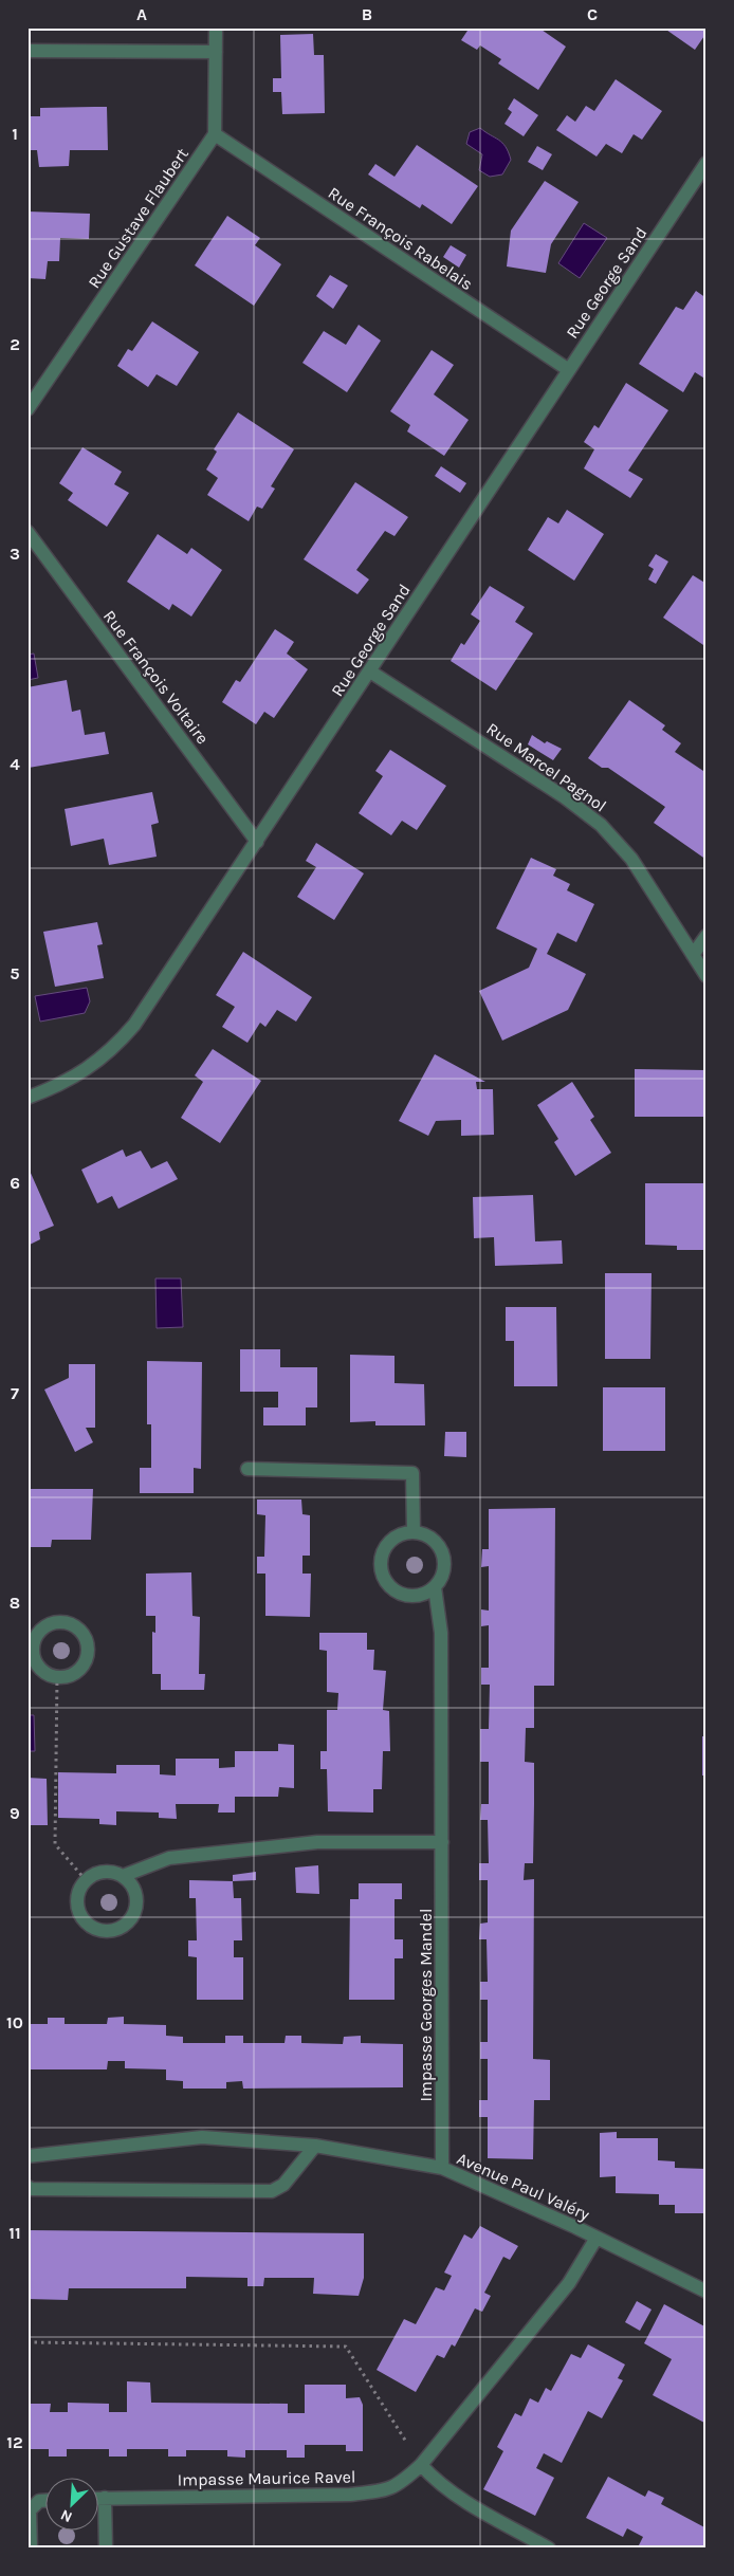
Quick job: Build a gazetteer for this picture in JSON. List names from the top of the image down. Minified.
{"streets":{"street":["Rue Gustave Flaubert","Rue François Rabelais","Rue George Sand","Rue François Voltaire","Rue Marcel Pagnol","Impasse Georges Mandel","Avenue Paul Valéry","Impasse Maurice Ravel"]},"crossings":[["Rue Gustave Flaubert","Rue François Rabelais"],["Rue François Rabelais","Rue George Sand"],["Rue George Sand","Rue François Voltaire"],["Rue George Sand","Rue Marcel Pagnol"],["Impasse Georges Mandel","Avenue Paul Valéry"],["Avenue Paul Valéry","Impasse Maurice Ravel"]],"north":"bottom left","grid":{"columns":["A","B","C"],"rows":["1","2","3","4","5","6","7","8","9","10","11","12"]}}
